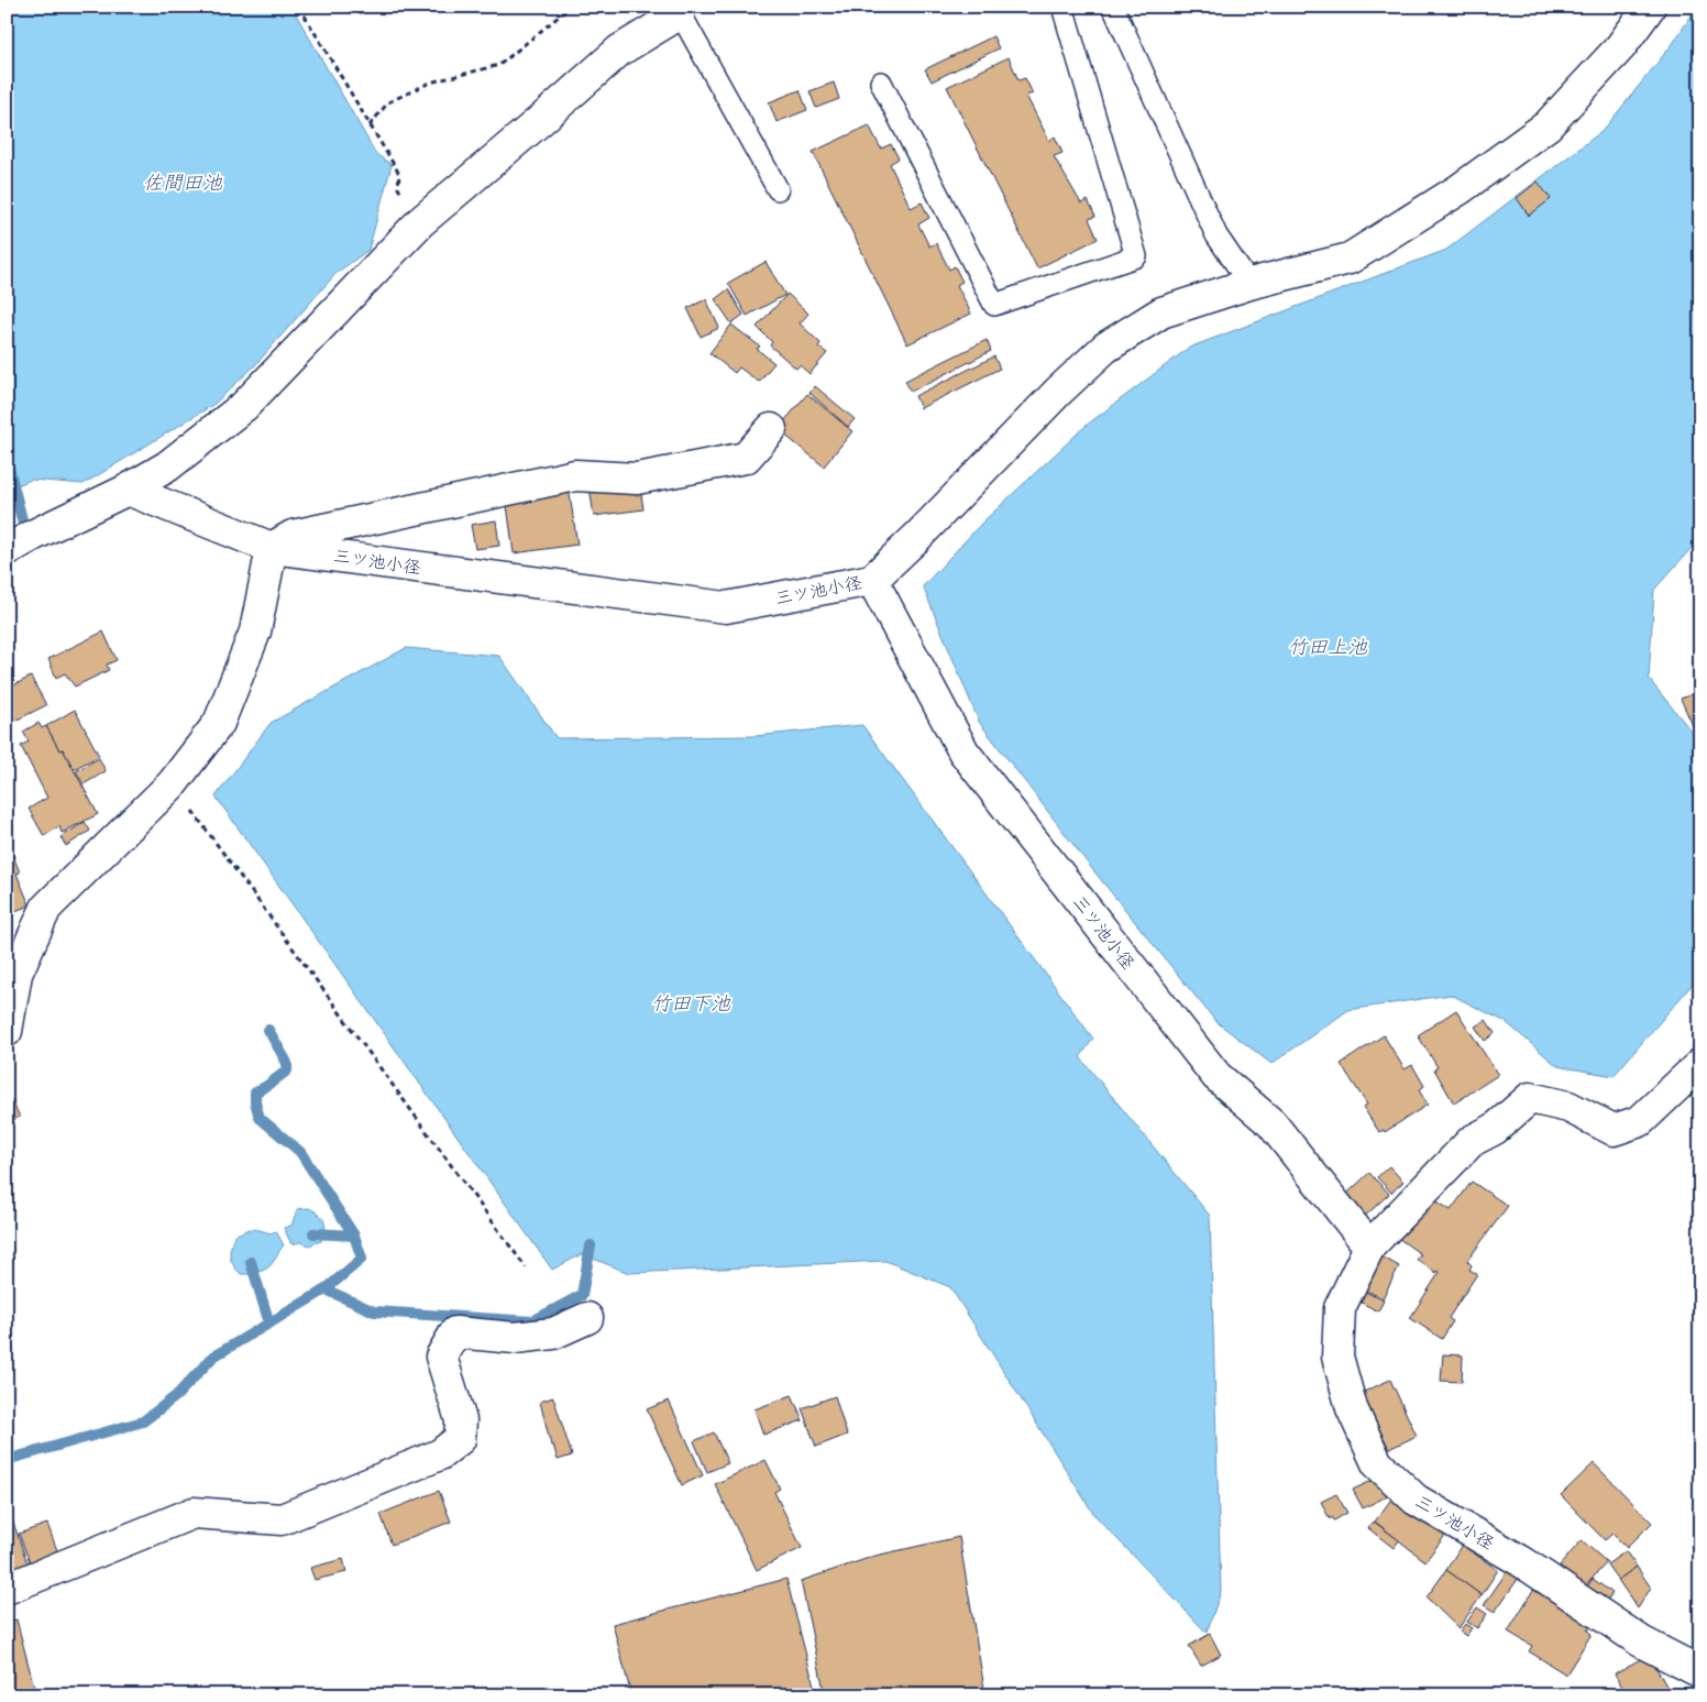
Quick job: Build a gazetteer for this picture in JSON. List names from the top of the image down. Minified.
{"streets":{"street":["三ツ池小径"]},"water":["佐間田池","竹田上池","竹田下池"]}
